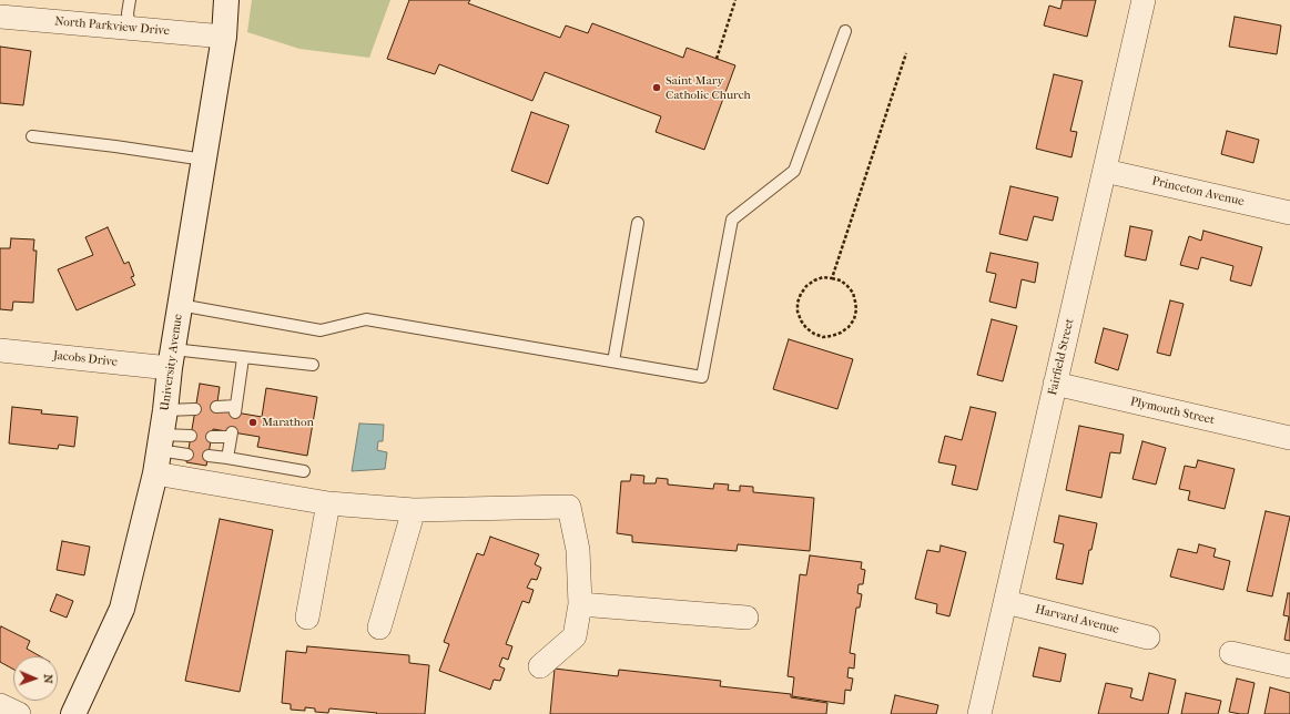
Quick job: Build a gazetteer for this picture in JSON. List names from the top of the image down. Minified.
{"streets":{"street":["North Parkview Drive","Princeton Avenue","Fairfield Street","Jacobs Drive","University Avenue","Plymouth Street","Harvard Avenue"]},"crossings":[["North Parkview Drive","University Avenue"],["Princeton Avenue","Fairfield Street"],["Fairfield Street","Plymouth Street"],["Fairfield Street","Harvard Avenue"],["Jacobs Drive","University Avenue"]],"places":["Saint Mary Catholic Church","Marathon"],"north":"right"}
